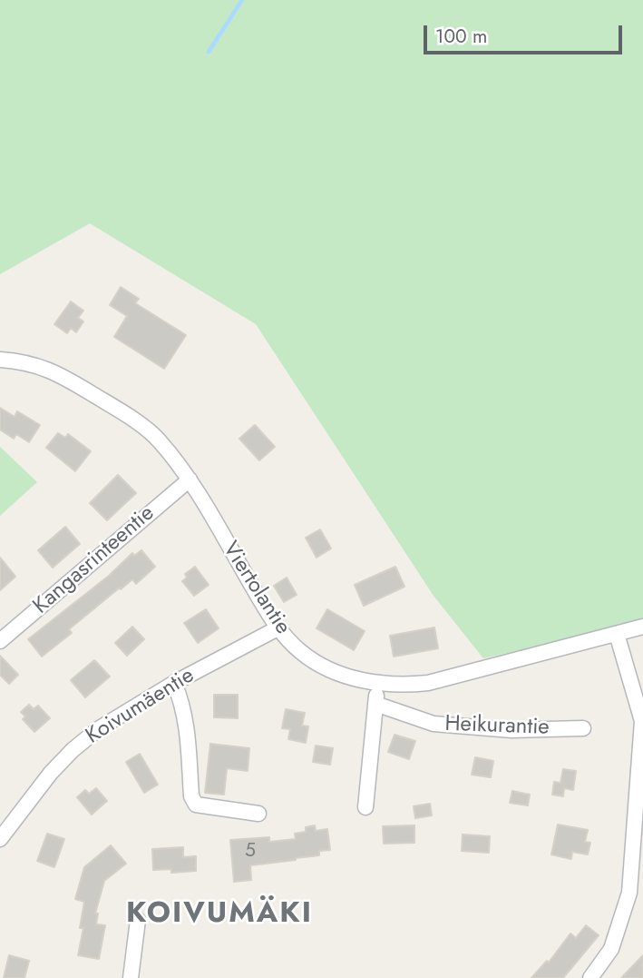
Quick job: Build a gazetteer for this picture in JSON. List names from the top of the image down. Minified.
{"streets":{"street":["Kangasrinteentie","Viertolantie","Koivumäentie","Heikurantie"]},"crossings":[["Kangasrinteentie","Viertolantie"],["Viertolantie","Koivumäentie"]],"districts":["KOIVUMÄKI"],"house_numbers":["5"],"scale_bar":"100 m"}
